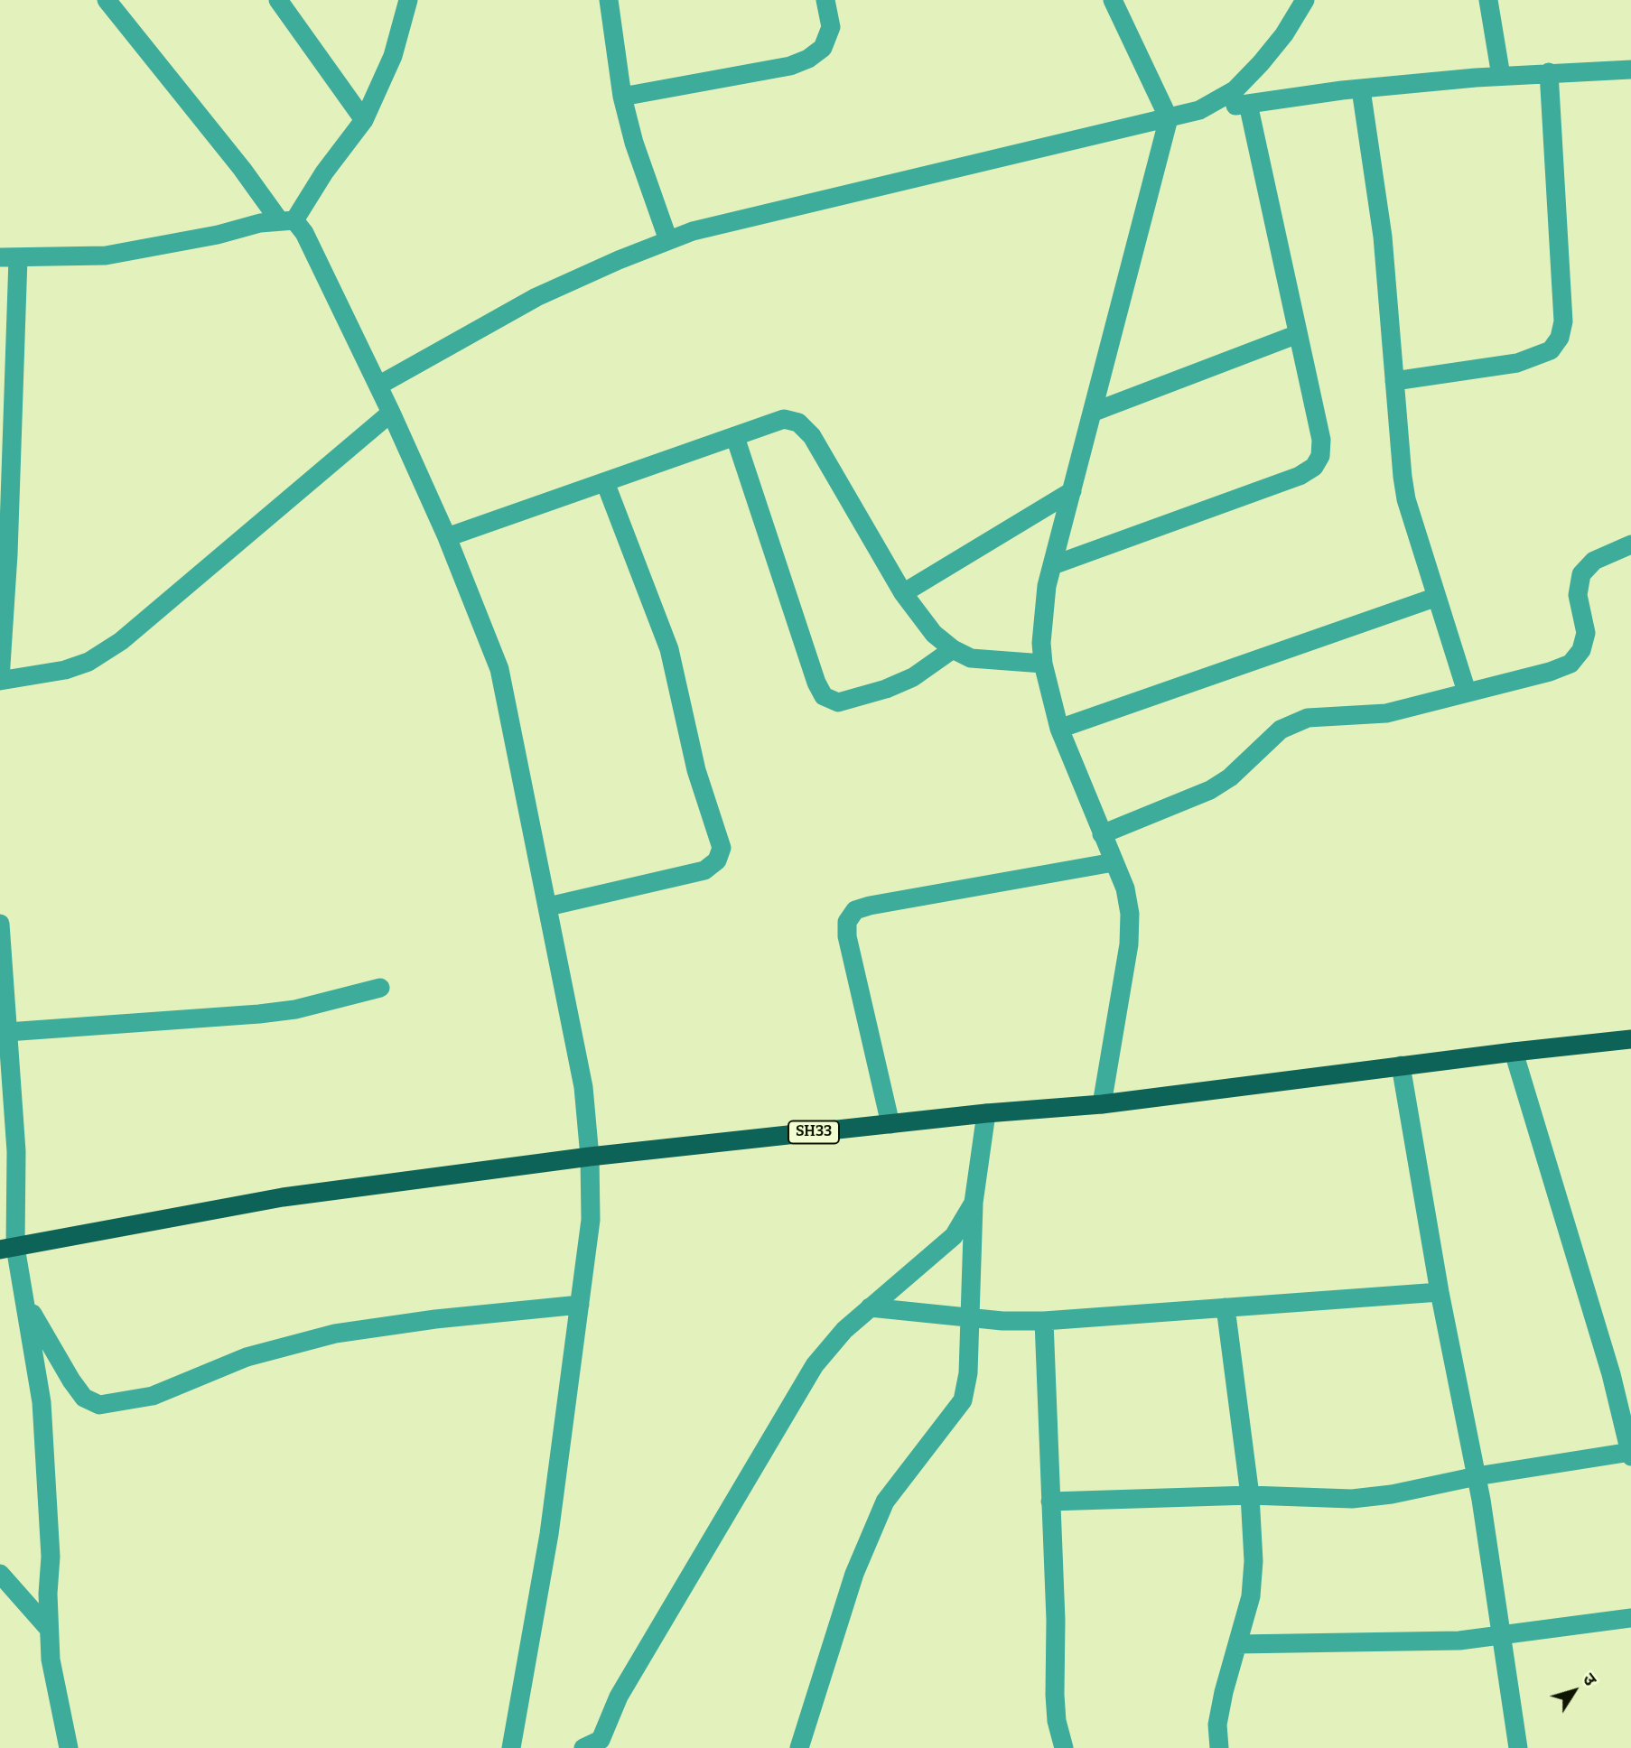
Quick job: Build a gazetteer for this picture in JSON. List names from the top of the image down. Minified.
{"streets":{"main road":["SH33"]},"north":"top right"}
